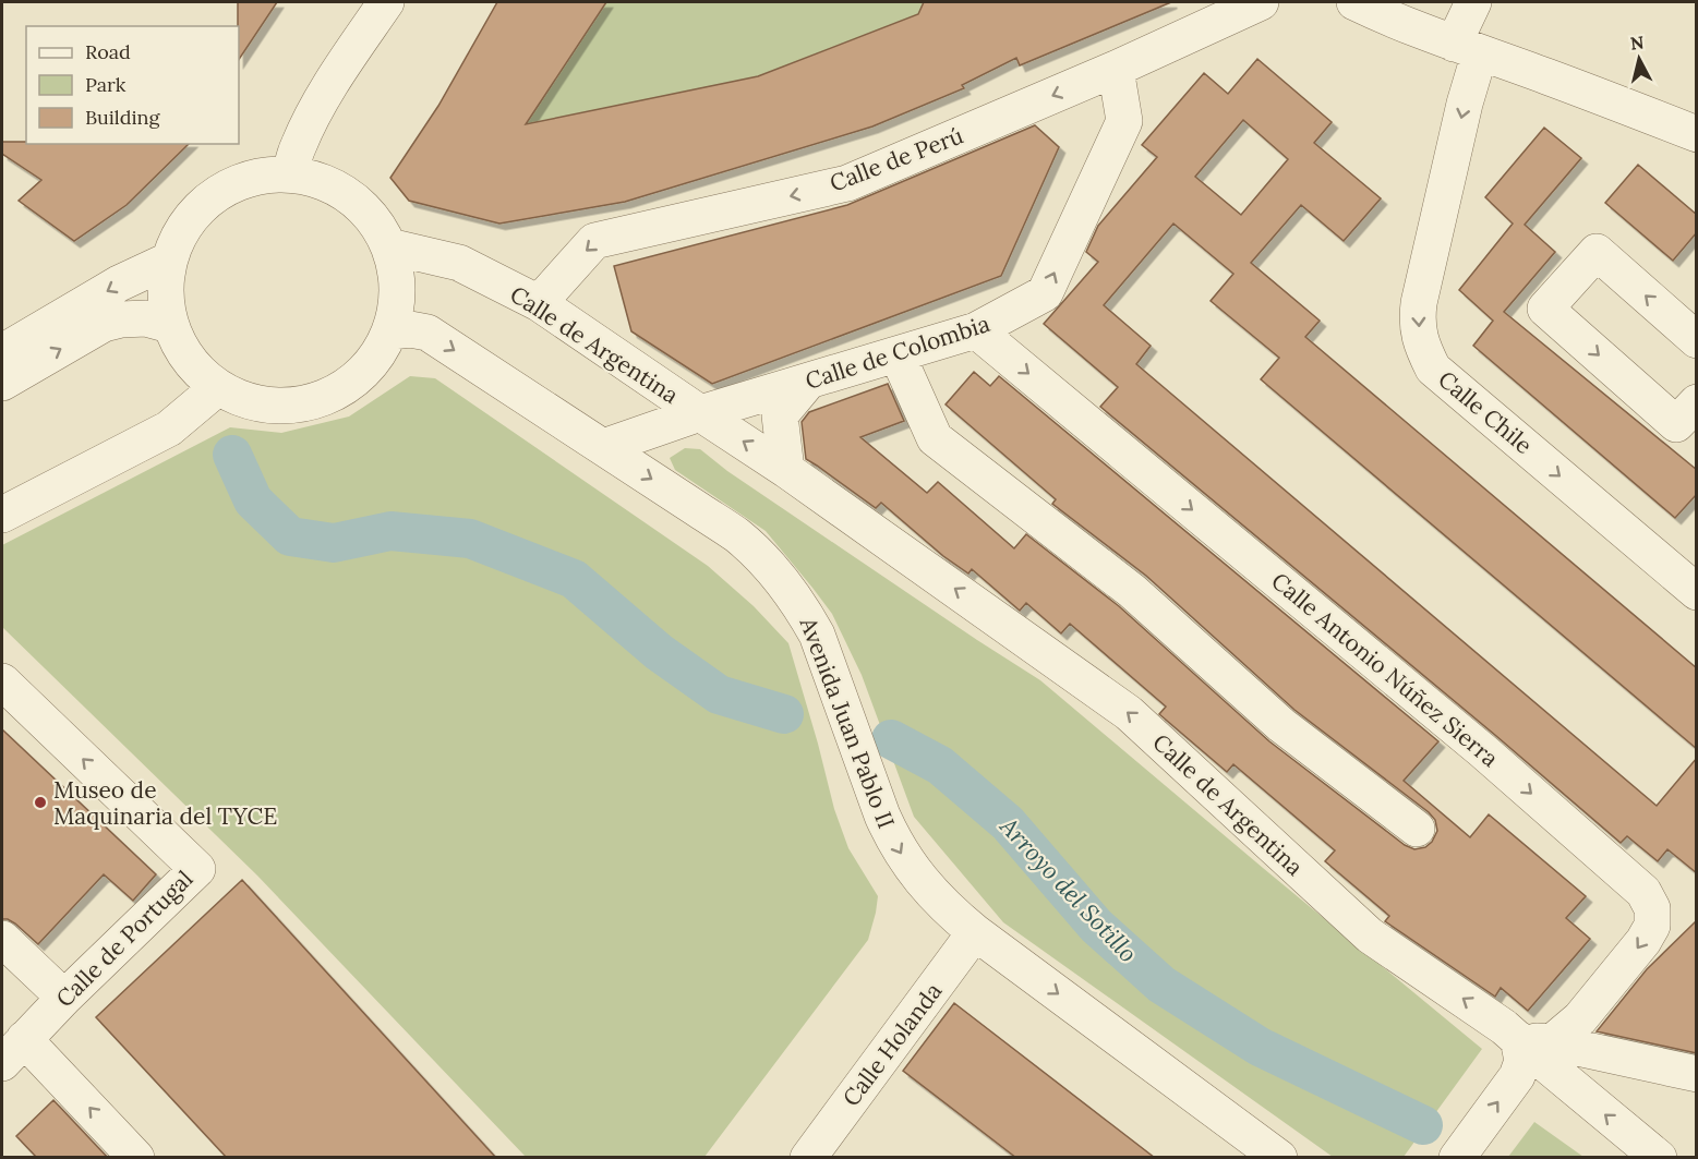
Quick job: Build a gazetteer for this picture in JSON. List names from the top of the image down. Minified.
{"streets":{"street":["Calle de Perú","Calle de Argentina","Calle de Colombia","Calle Chile","Calle Antonio Núñez Sierra","Avenida Juan Pablo II","Calle de Portugal","Calle Holanda"]},"crossings":[["Calle de Perú","Calle de Argentina"],["Calle de Perú","Calle de Colombia"],["Calle de Argentina","Calle de Colombia"],["Calle de Argentina","Calle Antonio Núñez Sierra"],["Calle de Argentina","Avenida Juan Pablo II"],["Calle de Colombia","Calle Antonio Núñez Sierra"],["Calle de Colombia","Avenida Juan Pablo II"],["Avenida Juan Pablo II","Calle Holanda"]],"one_way":["Calle de Perú","Calle de Colombia","Calle Chile"],"water":["Arroyo del Sotillo"],"places":["Museo de Maquinaria del TYCE"],"legend":["Road","Park","Building"],"north":"top"}
